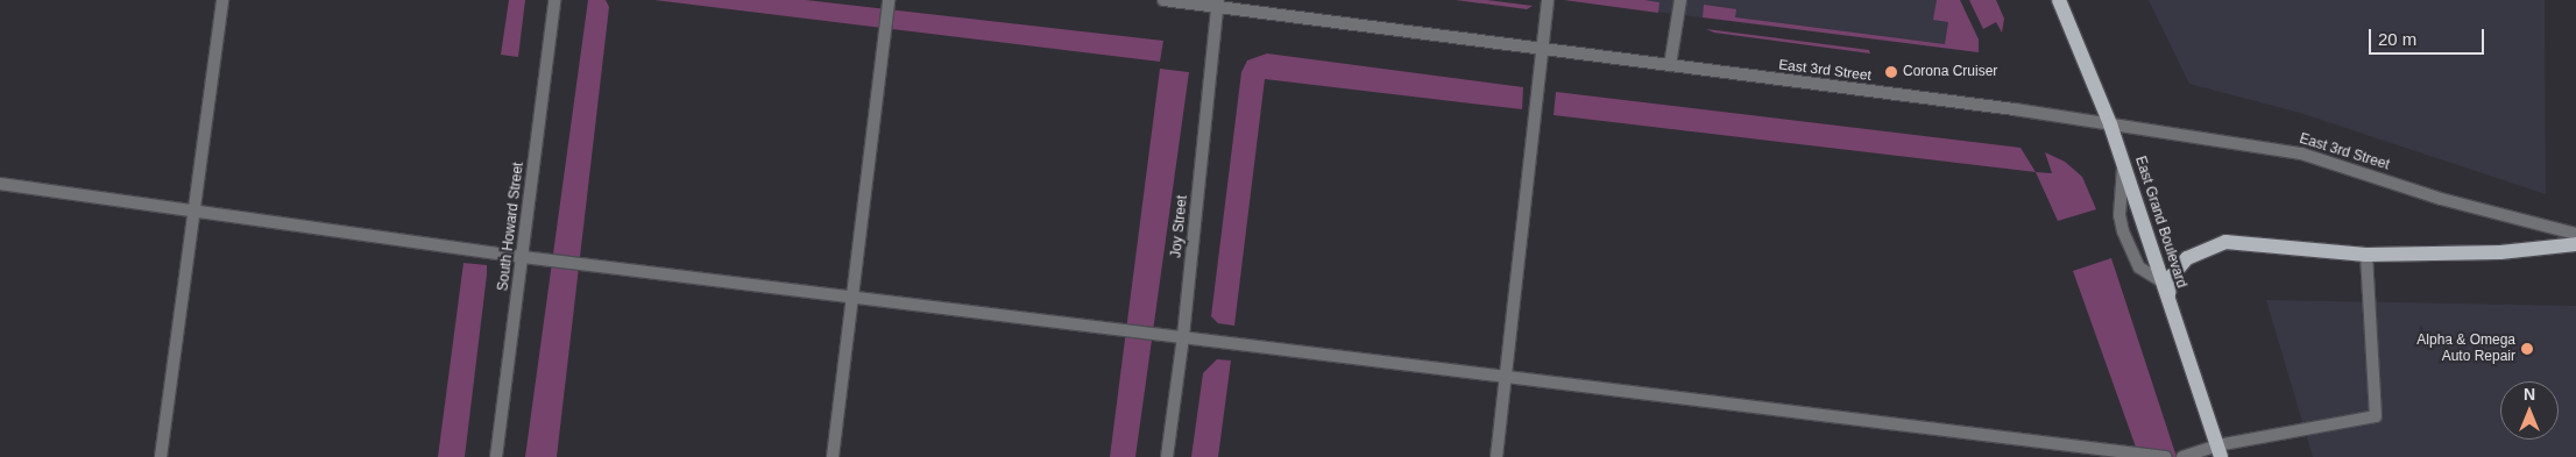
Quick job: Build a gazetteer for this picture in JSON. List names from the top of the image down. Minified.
{"streets":{"main road":["East Grand Boulevard"],"street":["East 3rd Street","South Howard Street","Joy Street"]},"crossings":[["East 3rd Street","East Grand Boulevard"],["East 3rd Street","Joy Street"]],"places":["Corona Cruiser","Alpha & Omega Auto Repair"],"scale_bar":"20 m","north":"top"}
